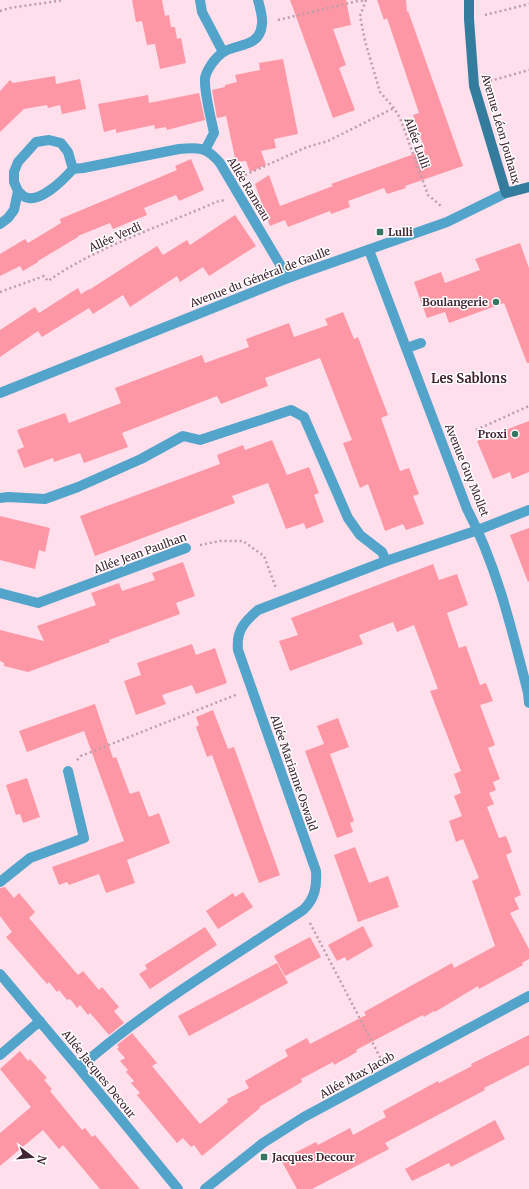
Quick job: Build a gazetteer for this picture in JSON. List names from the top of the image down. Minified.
{"streets":{"street":["Avenue Léon Jouhaux","Allée Rameau","Avenue du Général de Gaulle","Avenue Guy Mollet","Allée Jean Paulhan","Allée Marianne Oswald","Allée Jacques Decour","Allée Max Jacob"],"path":["Allée Lulli","Allée Verdi"]},"crossings":[["Avenue Léon Jouhaux","Avenue du Général de Gaulle"],["Allée Lulli","Avenue du Général de Gaulle"],["Allée Rameau","Allée Verdi"],["Allée Rameau","Avenue du Général de Gaulle"],["Avenue du Général de Gaulle","Avenue Guy Mollet"],["Avenue Guy Mollet","Allée Marianne Oswald"],["Allée Jean Paulhan","Allée Marianne Oswald"],["Allée Marianne Oswald","Allée Jacques Decour"]],"districts":["Les Sablons"],"places":{"transit":["Lulli","Jacques Decour"],"other":["Boulangerie","Proxi"]},"north":"right"}
